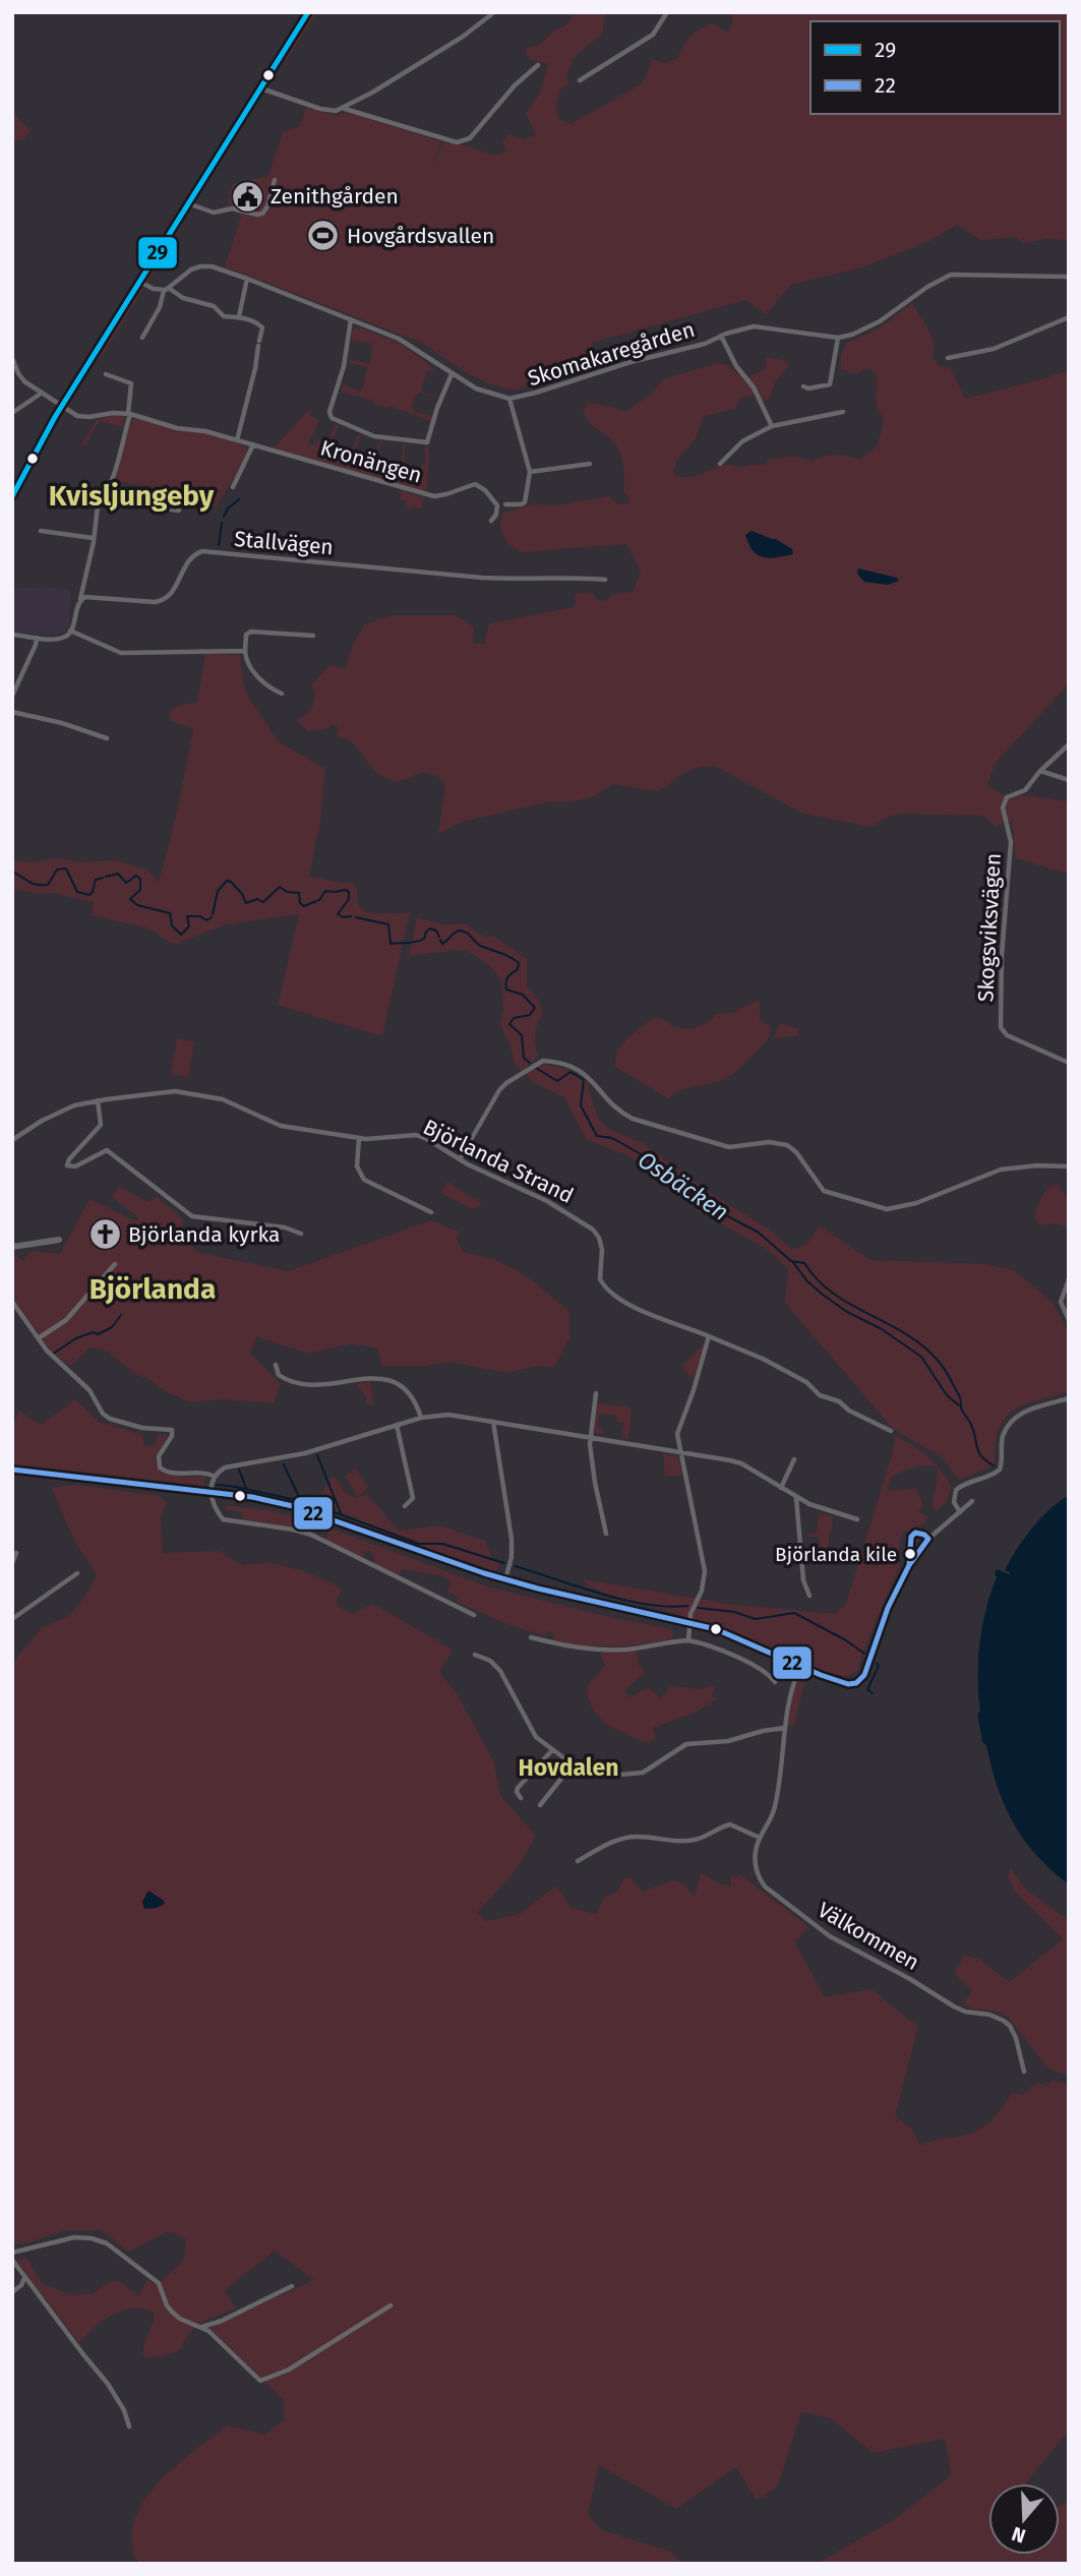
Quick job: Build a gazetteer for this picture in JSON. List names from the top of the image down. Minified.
{"streets":{"street":["Skomakaregården","Kronängen","Stallvägen","Skogsviksvägen","Björlanda Strand","Välkommen"]},"districts":["Kvisljungeby","Björlanda","Hovdalen"],"water":["Osbäcken"],"places":{"public building":["Zenithgården"],"sports":["Hovgårdsvallen"],"church":["Björlanda kyrka"],"other":["Björlanda kile"]},"lines":["transit line 29","transit line 22"],"legend":["29","22"],"north":"bottom"}
